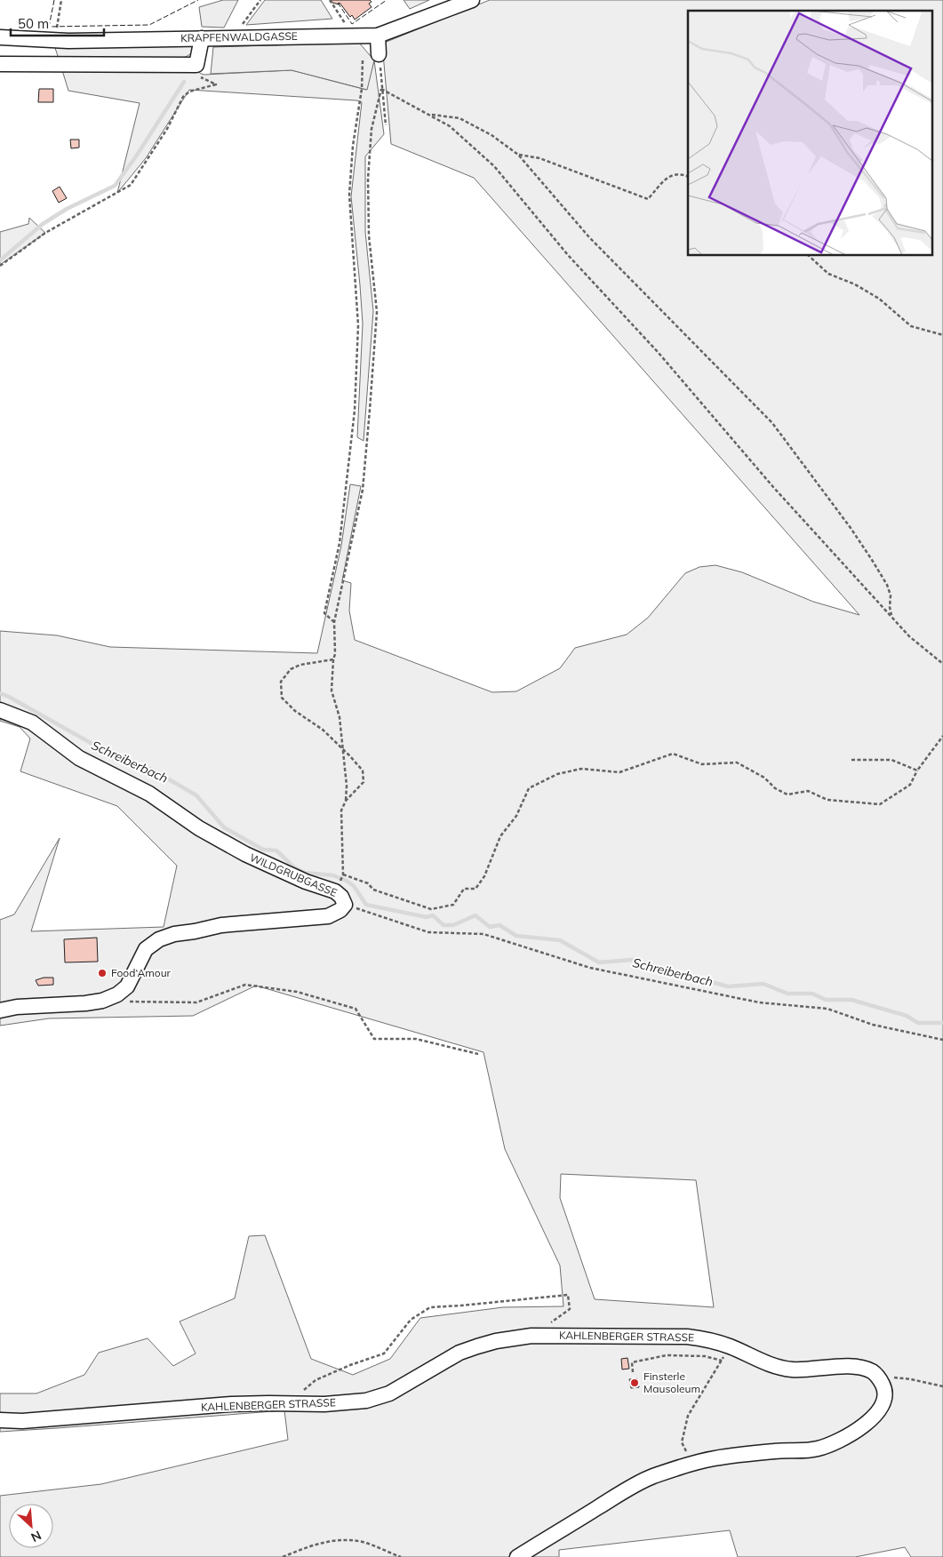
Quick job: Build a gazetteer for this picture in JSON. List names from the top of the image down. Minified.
{"streets":{"street":["KRAPFENWALDGASSE","WILDGRUBGASSE","KAHLENBERGER STRASSE"]},"water":["Schreiberbach"],"places":["Food‘Amour","Finsterle Mausoleum"],"scale_bar":"50 m","north":"bottom right"}
